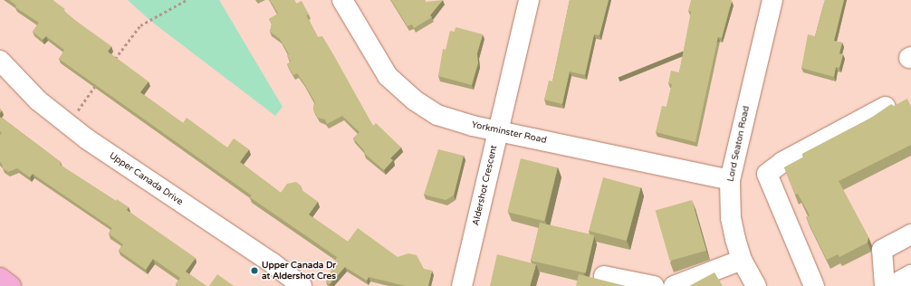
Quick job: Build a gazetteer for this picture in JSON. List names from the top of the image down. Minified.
{"streets":{"street":["Yorkminster Road","Lord Seaton Road","Upper Canada Drive","Aldershot Crescent"]},"crossings":[["Yorkminster Road","Lord Seaton Road"],["Yorkminster Road","Aldershot Crescent"]],"places":["Upper Canada Dr at Aldershot Cres"]}
